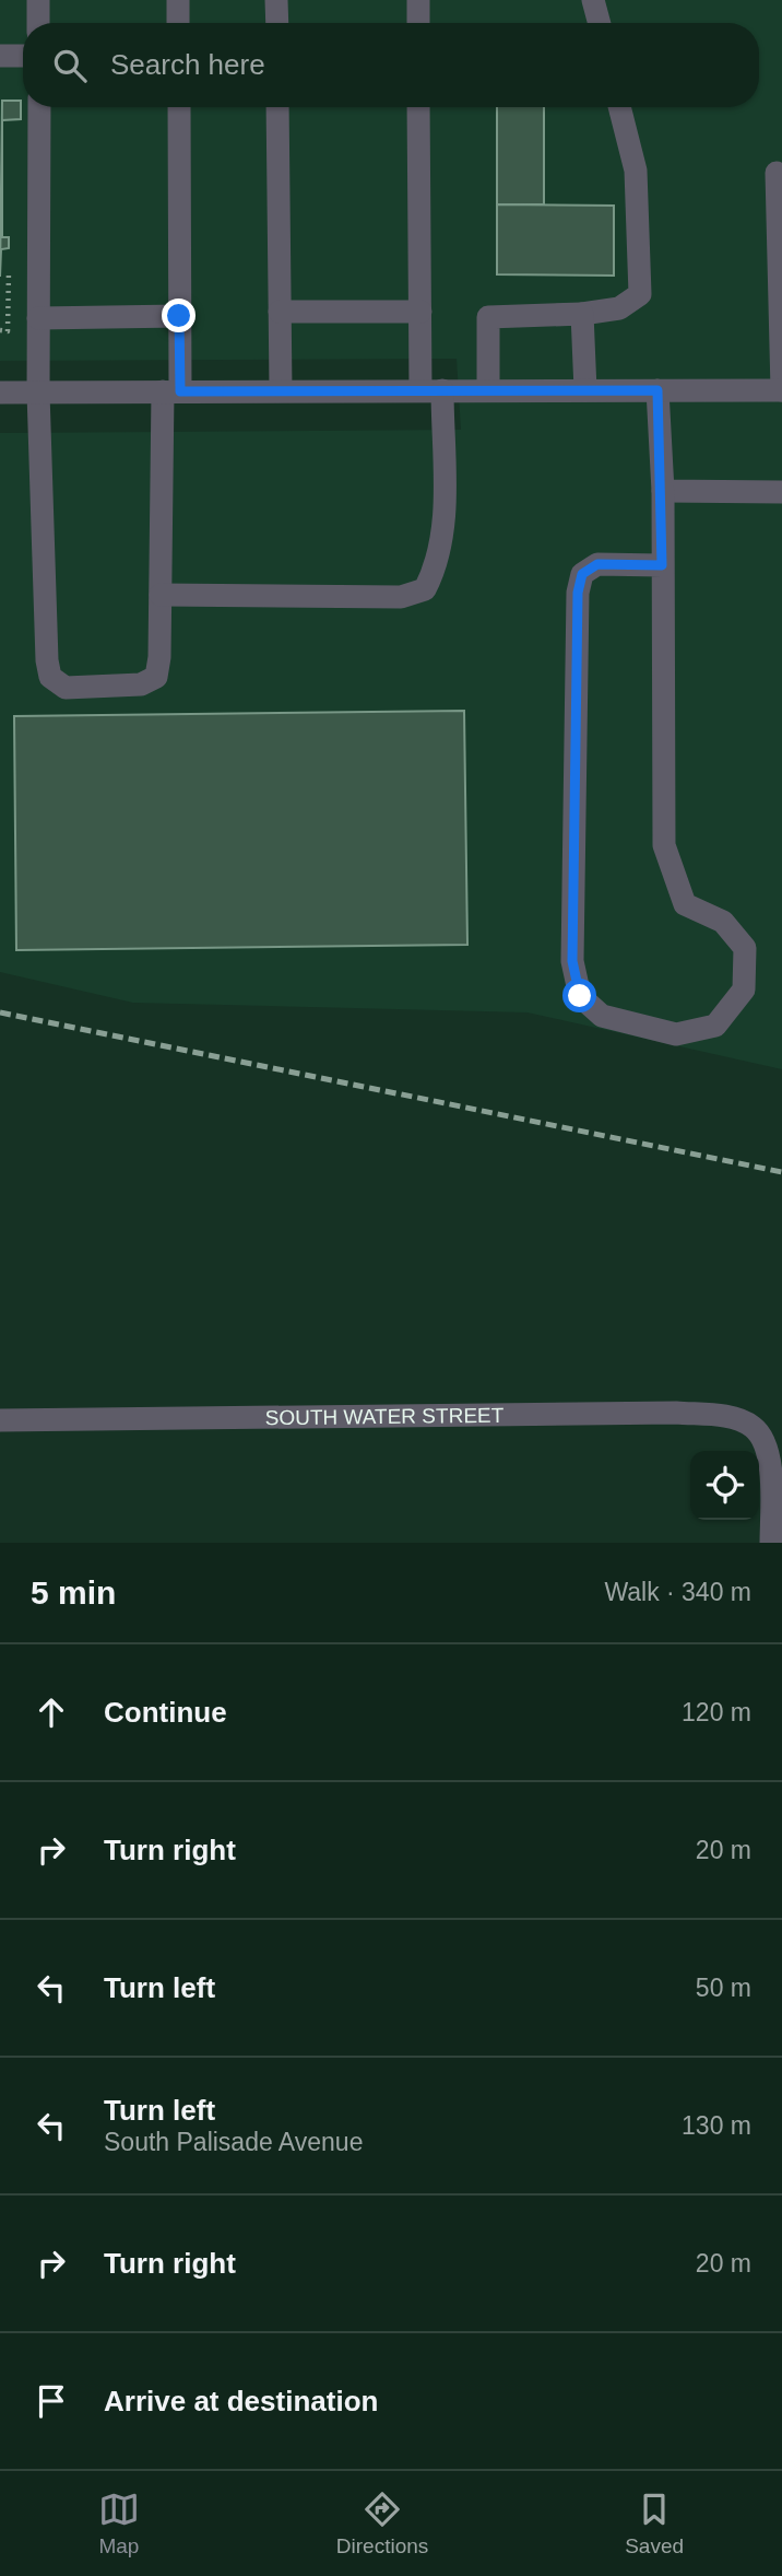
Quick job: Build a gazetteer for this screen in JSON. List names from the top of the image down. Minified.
{"streets":{"street":["SOUTH WATER STREET"]},"page":{"search":"Search here","heading":["5 min","Walk · 340 m"],"list":[["Continue","120 m"],["Turn right","20 m"],["Turn left","50 m"],["Turn left","South Palisade Avenue","130 m"],["Turn right","20 m"],"Arrive at destination"],"nav":["Map","Directions","Saved"]}}
